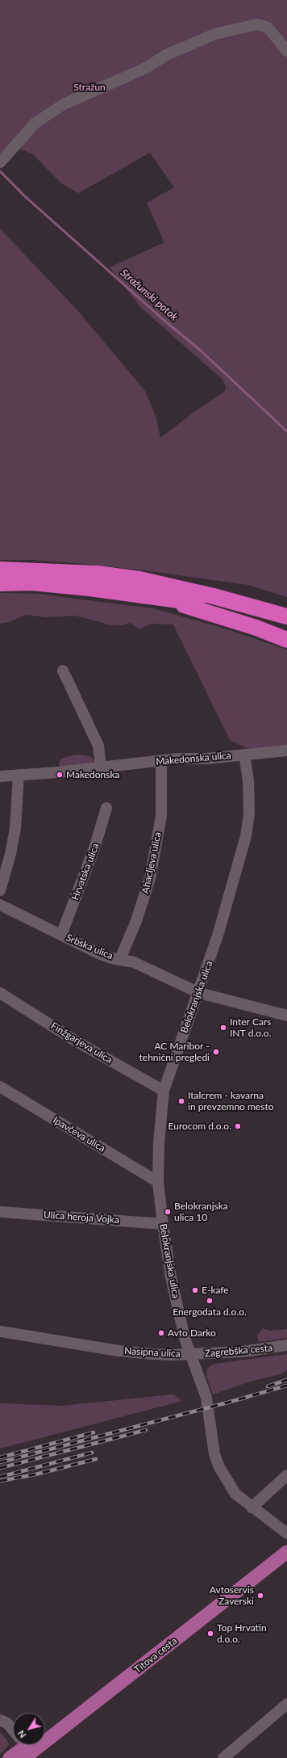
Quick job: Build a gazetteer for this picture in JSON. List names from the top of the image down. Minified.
{"streets":{"main road":["Titova cesta"],"street":["Makedonska ulica","Ahacljeva ulica","Hrvatska ulica","Srbska ulica","Belokranjska ulica","Finžgarjeva ulica","Ipavčeva ulica","Ulica heroja Vojka","Zagrebška cesta","Nasipna ulica"]},"crossings":[["Makedonska ulica","Ahacljeva ulica"],["Makedonska ulica","Belokranjska ulica"],["Ahacljeva ulica","Srbska ulica"],["Hrvatska ulica","Srbska ulica"],["Srbska ulica","Belokranjska ulica"],["Belokranjska ulica","Finžgarjeva ulica"],["Belokranjska ulica","Ipavčeva ulica"],["Belokranjska ulica","Ulica heroja Vojka"],["Belokranjska ulica","Zagrebška cesta"],["Belokranjska ulica","Nasipna ulica"],["Zagrebška cesta","Nasipna ulica"]],"water":["Stražunski potok"],"parks":["Stražun"],"places":["Makedonska","Inter Cars INT d.o.o.","AC Maribor - tehnični pregledi","Italcrem - kavarna in prevzemno mesto","Eurocom d.o.o.","Belokranjska ulica 10","E-kafe","Energodata d.o.o.","Avto Darko","Avtoservis Zaverski","Top Hrvatin d.o.o."],"north":"bottom left"}
